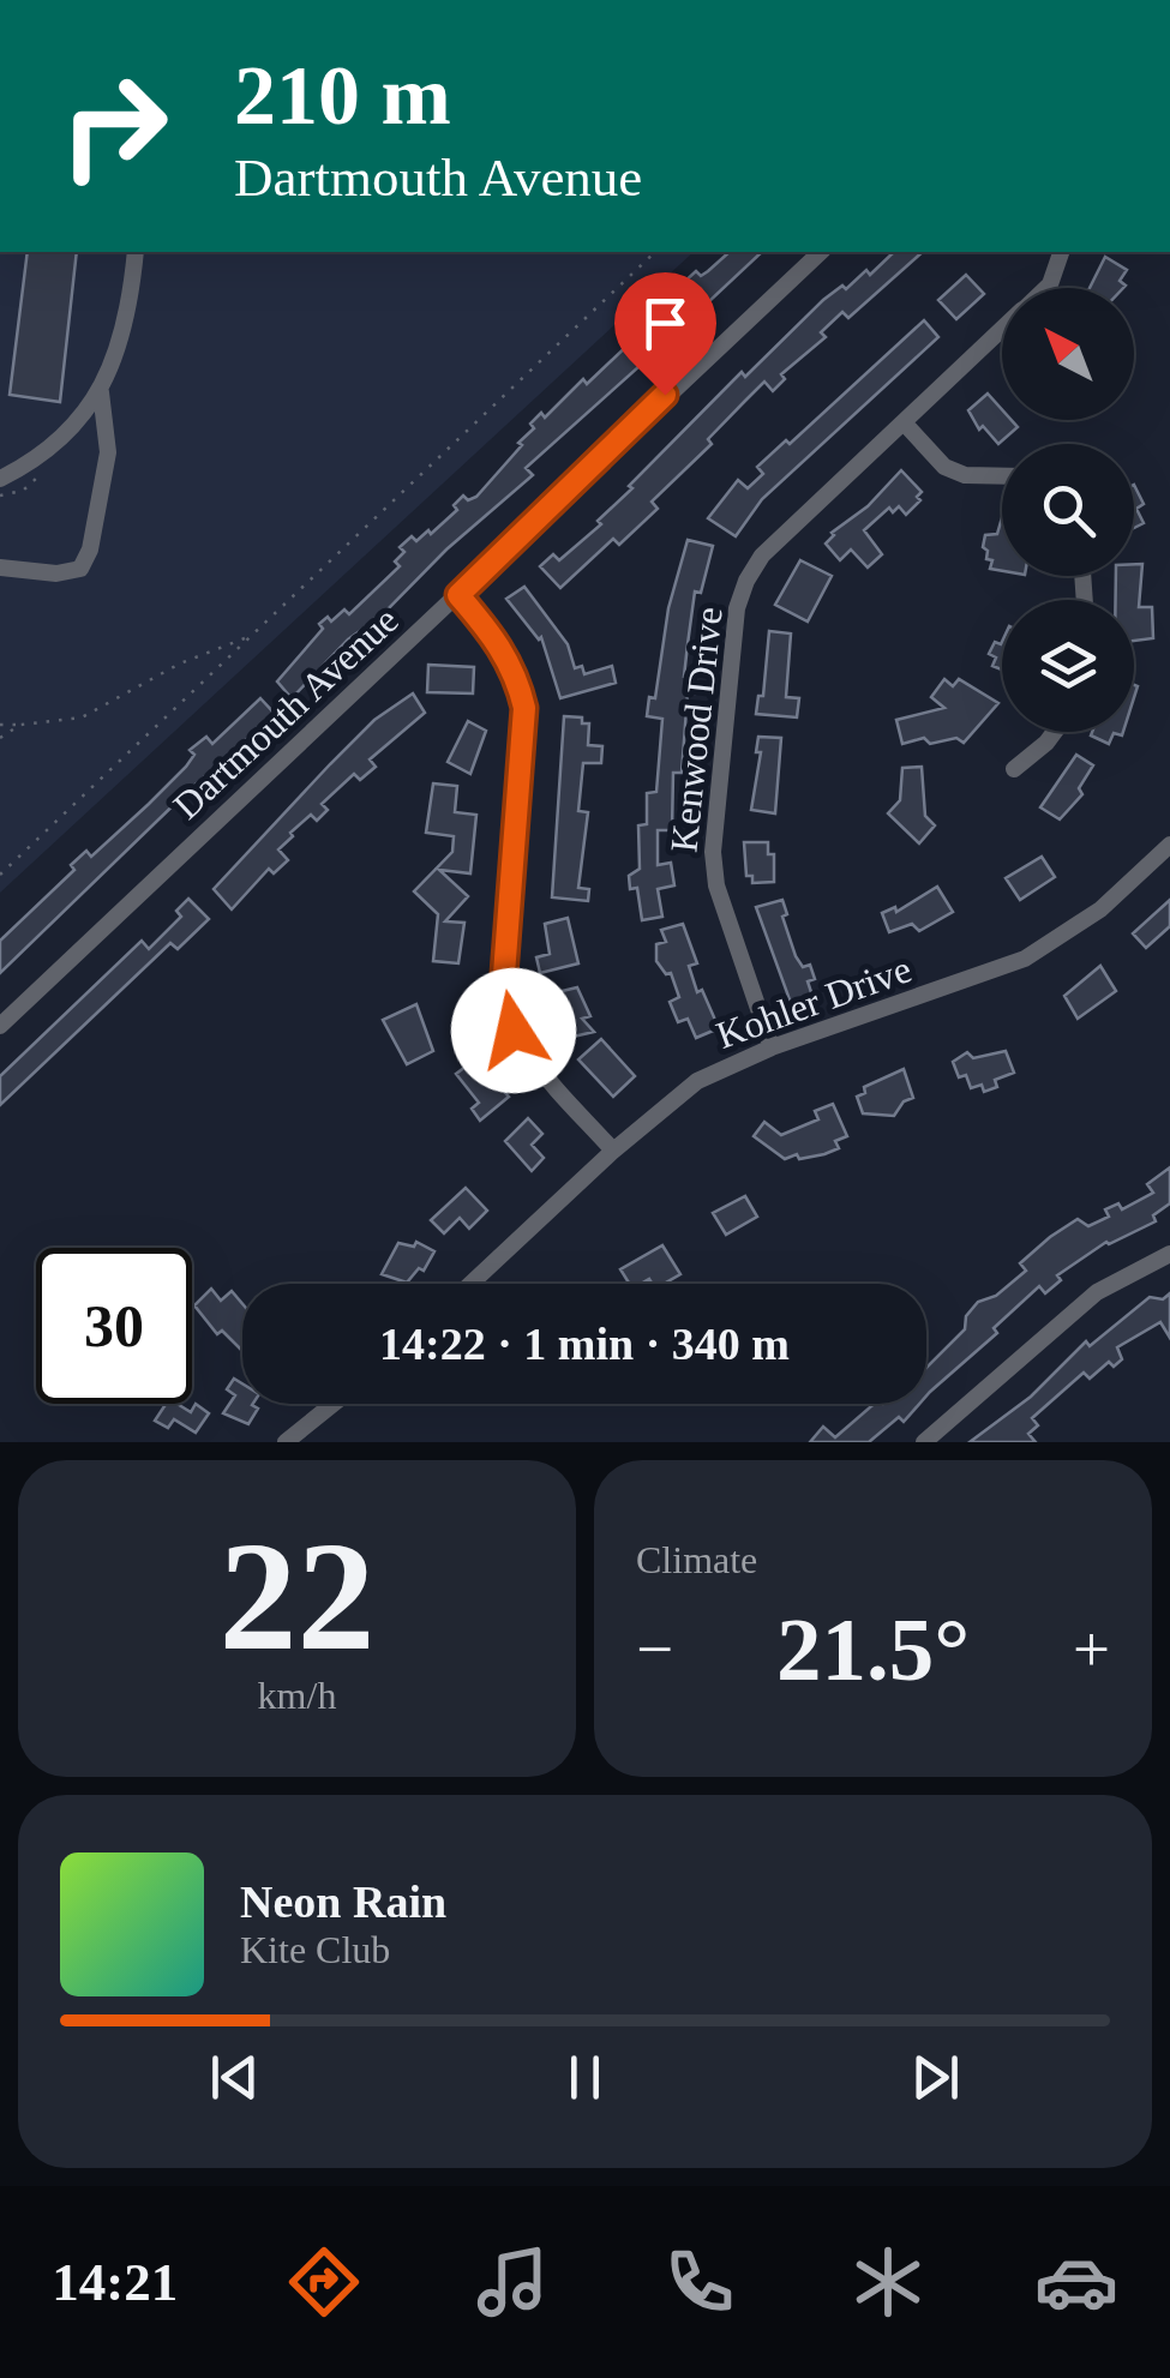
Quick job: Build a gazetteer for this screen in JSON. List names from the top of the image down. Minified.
{"streets":{"street":["Dartmouth Avenue","Kenwood Drive","Kohler Drive"]},"crossings":[["Kenwood Drive","Kohler Drive"]],"north":"top left","page":{"turn":["210 m","Dartmouth Avenue"],"limit":"30","trip":"14:22 · 1 min · 340 m","tile":[["22","km/h"],"Climate"],"heat":["−","21.5°","+"],"song":["Neon Rain","Kite Club"],"tabs":"14:21"}}
